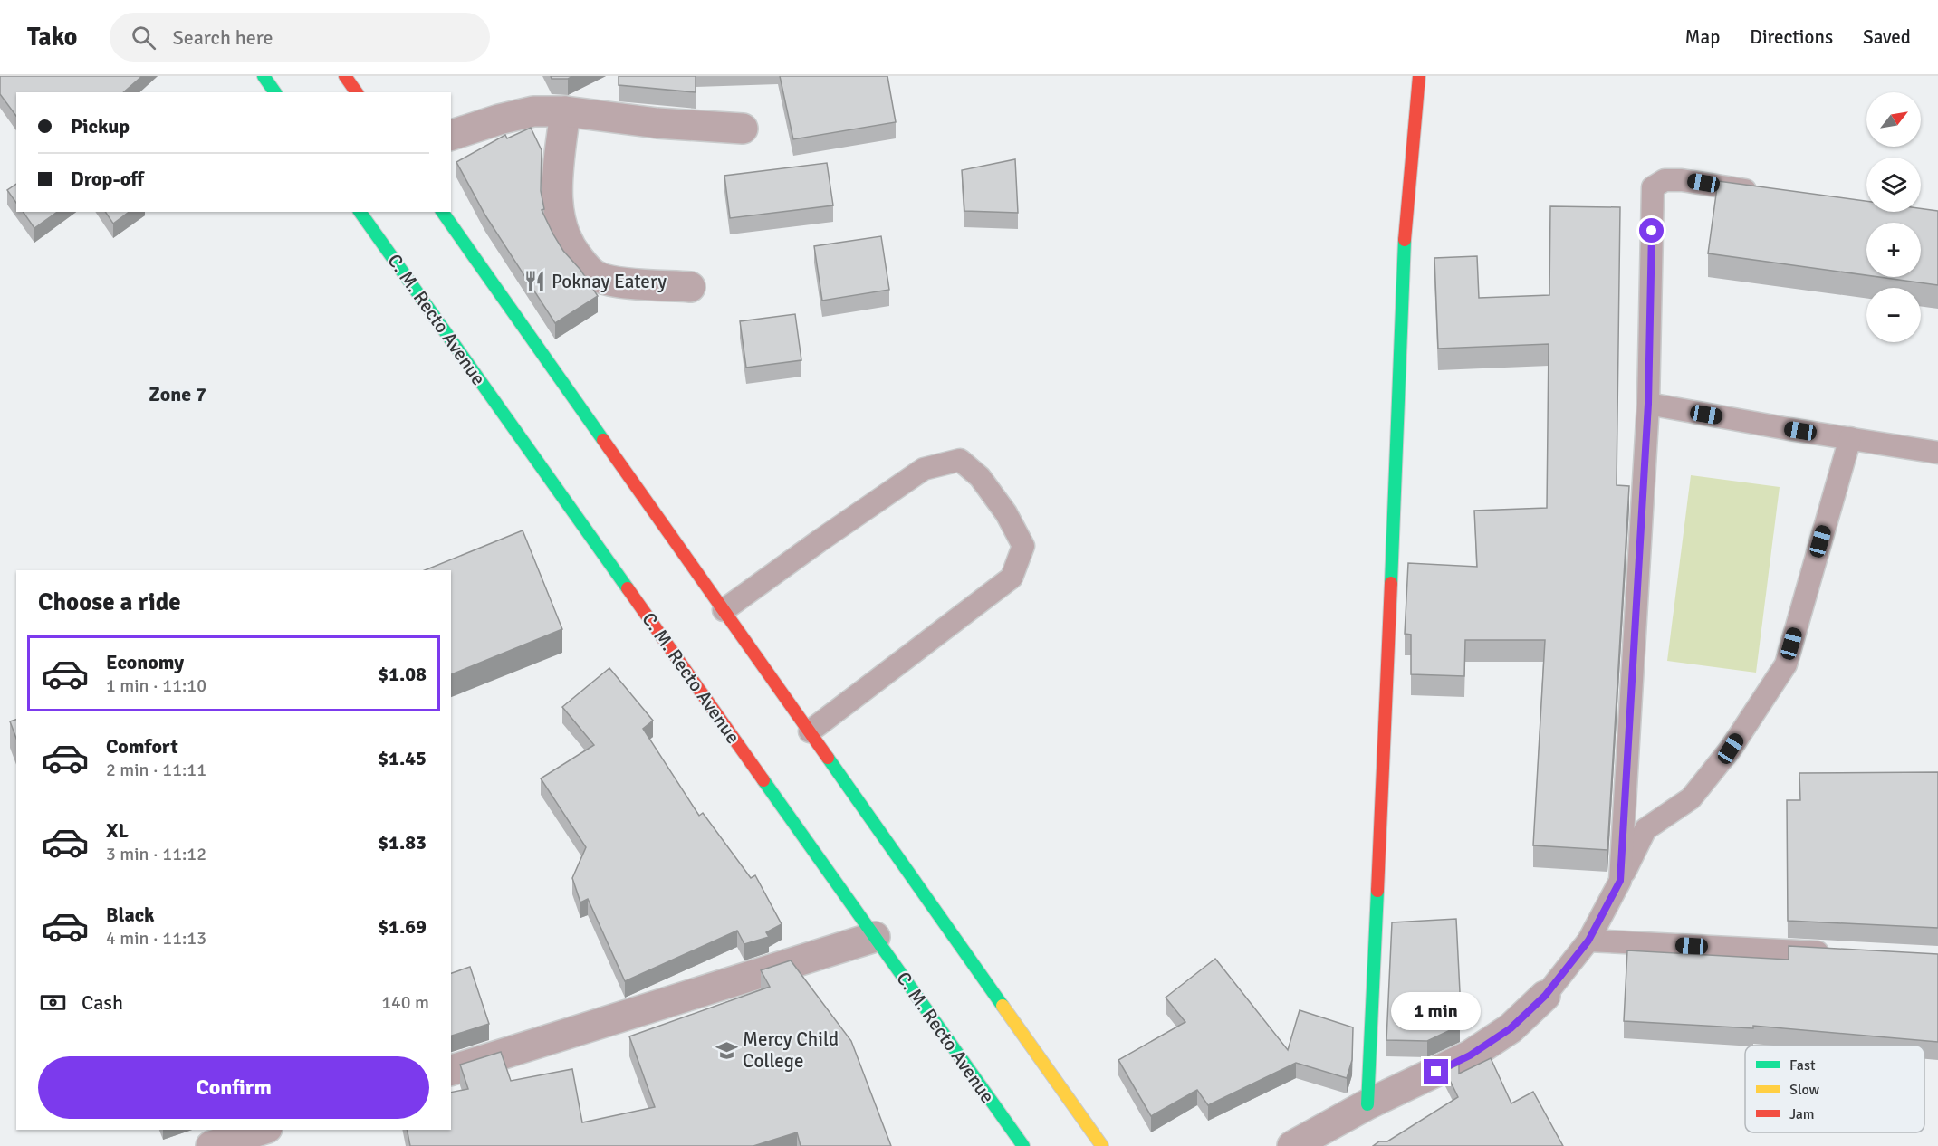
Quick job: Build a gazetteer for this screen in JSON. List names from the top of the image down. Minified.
{"streets":{"main road":["C. M. Recto Avenue"]},"districts":["Zone 7"],"places":{"restaurant":["Poknay Eatery"],"school or university":["Mercy Child College"]},"legend":["Fast","Slow","Jam"],"north":"top right","page":{"header":"Tako","search":"Search here","nav":["Map","Directions","Saved"],"map_buttons":["+","−"],"banner":["Pickup","Drop-off"],"heading":"Choose a ride","list":[{"name":"Economy","note":"1 min · 11:10","value":"$1.08"},{"name":"Comfort","note":"2 min · 11:11","value":"$1.45"},{"name":"XL","note":"3 min · 11:12","value":"$1.83"},{"name":"Black","note":"4 min · 11:13","value":"$1.69"}],"pay":["Cash","140 m"],"bubble":"1 min","buttons":"Confirm"}}
